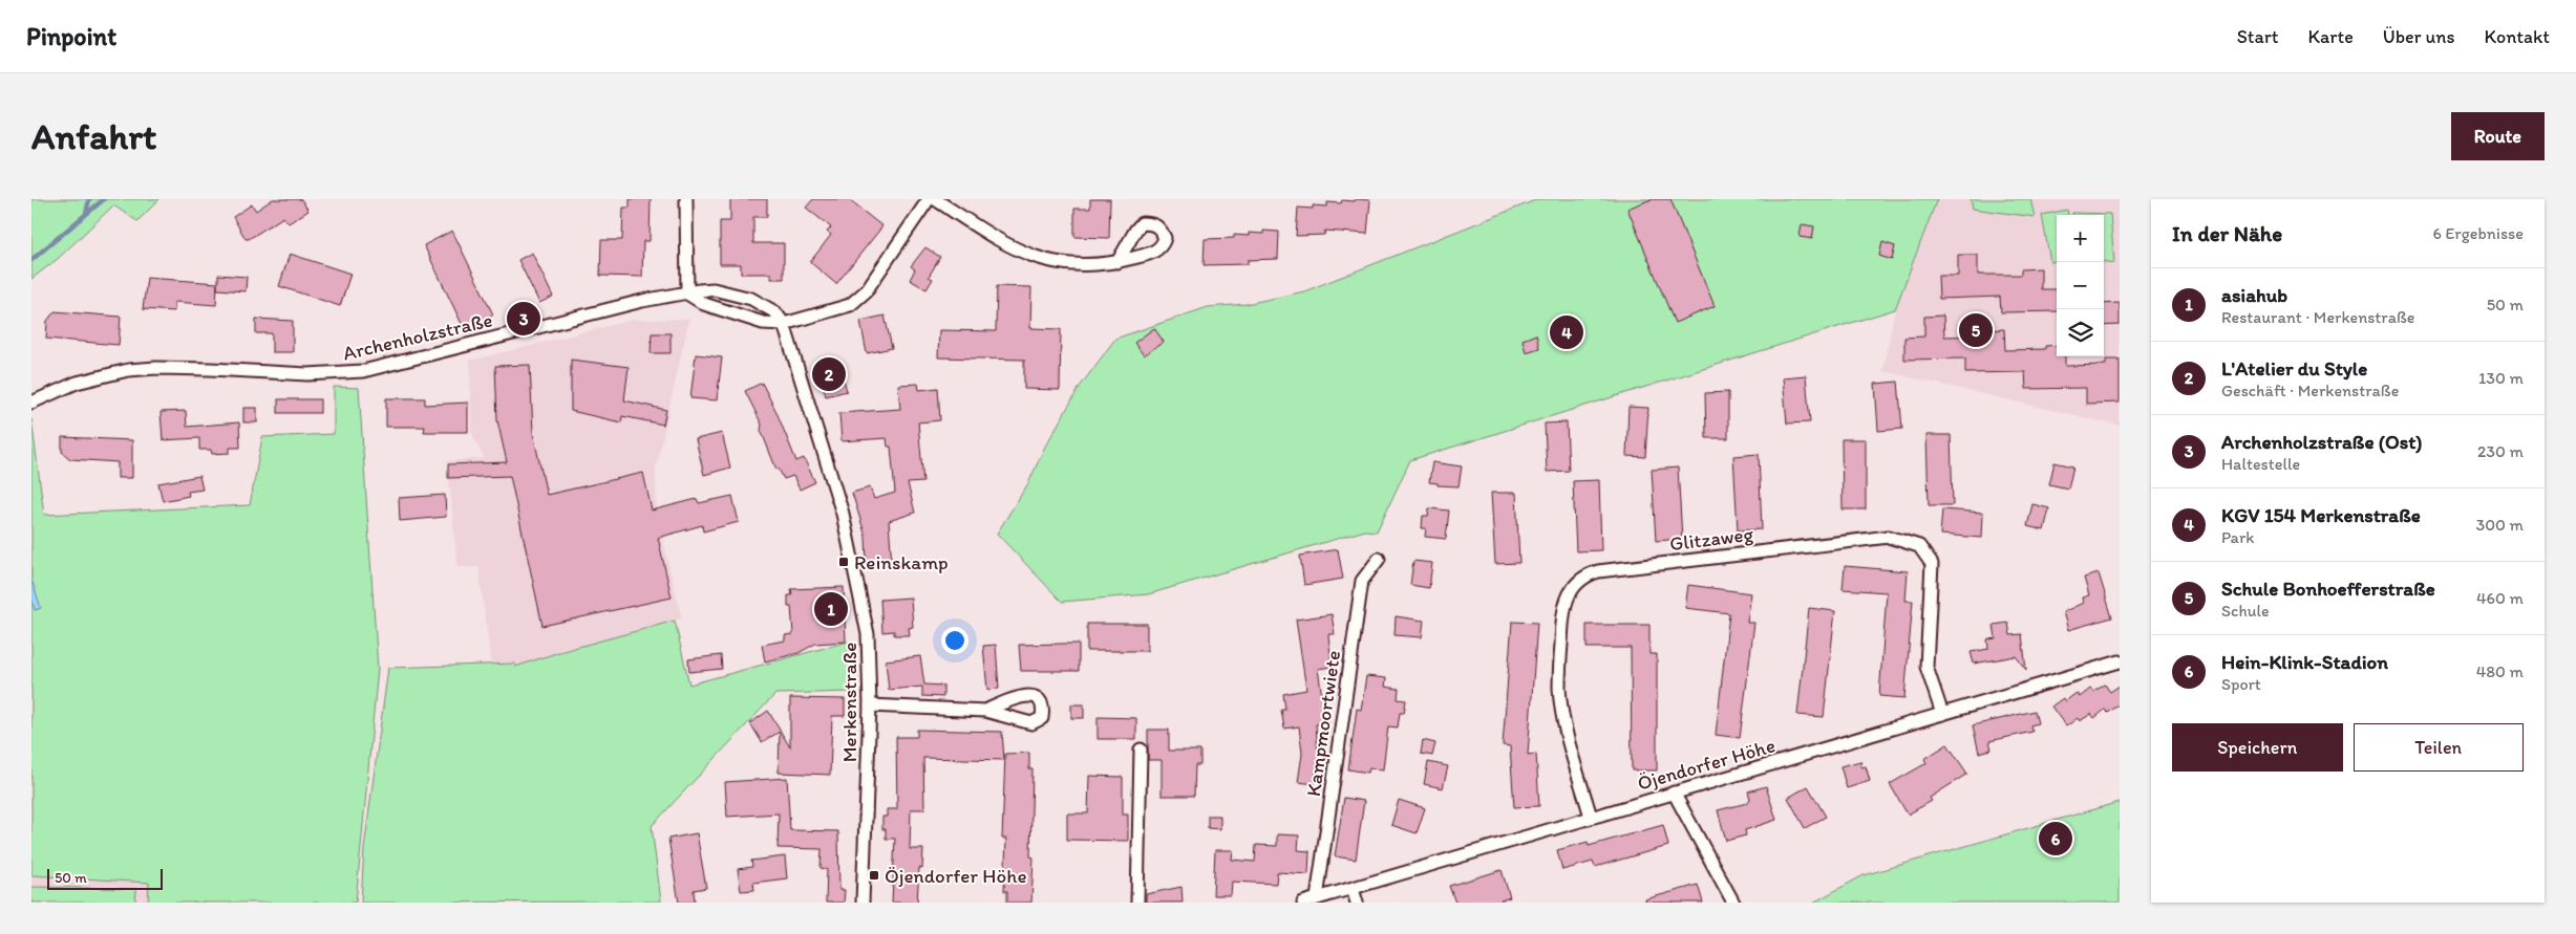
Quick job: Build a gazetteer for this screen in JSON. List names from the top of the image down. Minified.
{"streets":{"street":["Archenholzstraße","Glitzaweg","Merkenstraße","Kampmoortwiete","Öjendorfer Höhe"]},"crossings":[["Archenholzstraße","Merkenstraße"],["Glitzaweg","Öjendorfer Höhe"],["Kampmoortwiete","Öjendorfer Höhe"]],"places":{"transit":["Reinskamp","Öjendorfer Höhe"]},"scale_bar":"50 m","page":{"header":"Pinpoint","nav":["Start","Karte","Über uns","Kontakt"],"buttons":["Route",["Speichern","Teilen"]],"title":"Anfahrt","heading":["In der Nähe","6 Ergebnisse"],"map_buttons":["+","−"],"list":[{"mark":"1","name":"asiahub","note":"Restaurant · Merkenstraße","value":"50 m"},{"mark":"2","name":"L'Atelier du Style","note":"Geschäft · Merkenstraße","value":"130 m"},{"mark":"3","name":"Archenholzstraße (Ost)","note":"Haltestelle","value":"230 m"},{"mark":"4","name":"KGV 154 Merkenstraße","note":"Park","value":"300 m"},{"mark":"5","name":"Schule Bonhoefferstraße","note":"Schule","value":"460 m"},{"mark":"6","name":"Hein-Klink-Stadion","note":"Sport","value":"480 m"}],"pins":["3","5","4","2","1","6"],"scale":"50 m"}}
